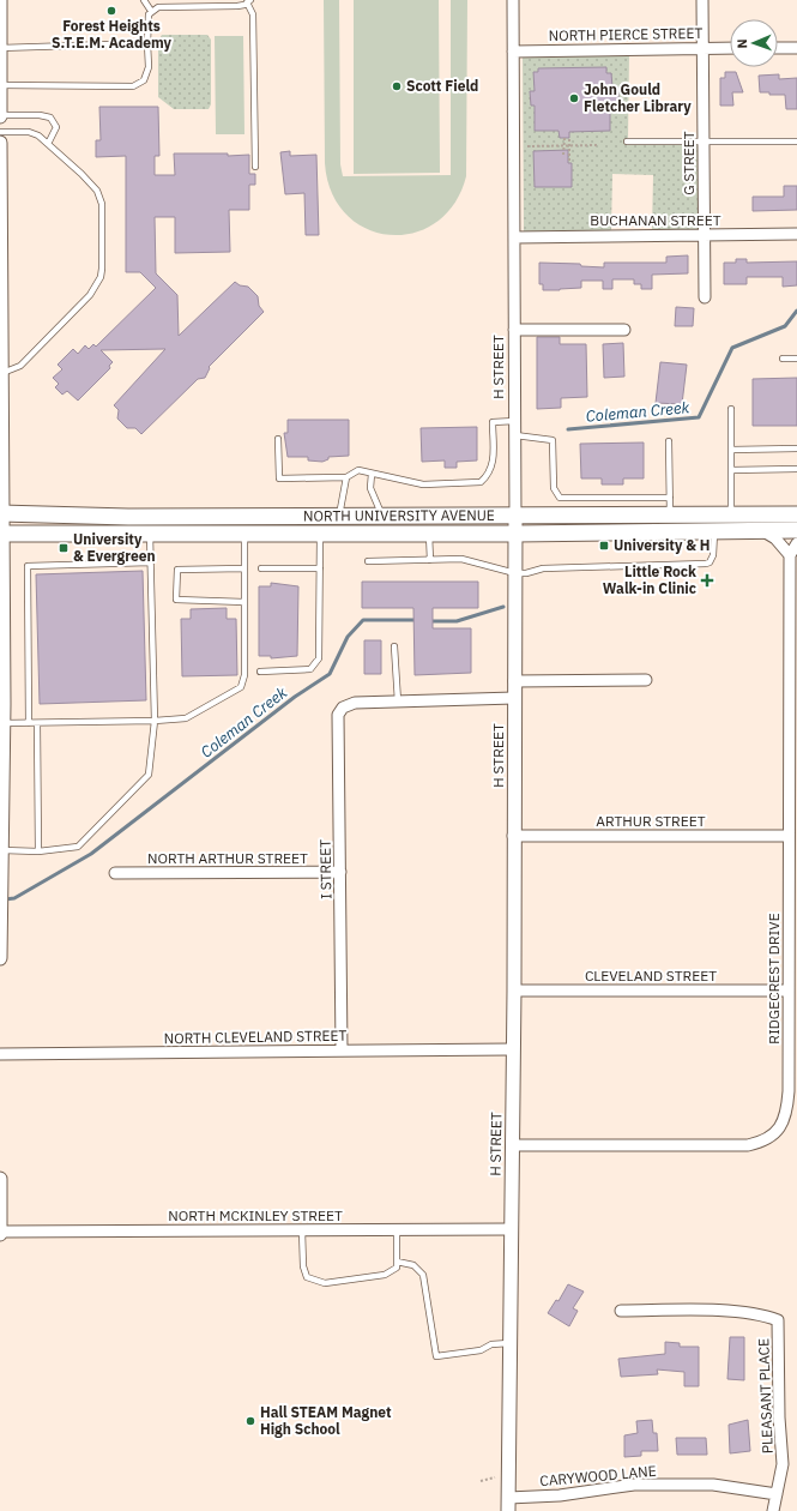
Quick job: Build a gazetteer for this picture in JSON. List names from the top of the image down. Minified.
{"streets":{"main road":["NORTH UNIVERSITY AVENUE"],"street":["NORTH PIERCE STREET","G STREET","BUCHANAN STREET","H STREET","ARTHUR STREET","NORTH ARTHUR STREET","I STREET","CLEVELAND STREET","RIDGECREST DRIVE","NORTH CLEVELAND STREET","NORTH MCKINLEY STREET","PLEASANT PLACE","CARYWOOD LANE"]},"crossings":[["NORTH PIERCE STREET","G STREET"],["NORTH PIERCE STREET","H STREET"],["G STREET","BUCHANAN STREET"],["BUCHANAN STREET","H STREET"],["H STREET","NORTH UNIVERSITY AVENUE"],["H STREET","ARTHUR STREET"],["H STREET","CLEVELAND STREET"],["H STREET","RIDGECREST DRIVE"],["H STREET","NORTH CLEVELAND STREET"],["H STREET","NORTH MCKINLEY STREET"],["H STREET","CARYWOOD LANE"],["ARTHUR STREET","RIDGECREST DRIVE"],["NORTH ARTHUR STREET","I STREET"],["I STREET","NORTH CLEVELAND STREET"],["CLEVELAND STREET","RIDGECREST DRIVE"],["PLEASANT PLACE","CARYWOOD LANE"]],"water":["Coleman Creek"],"places":{"other":["Forest Heights S.T.E.M. Academy","Scott Field","John Gould Fletcher Library","Hall STEAM Magnet High School"],"transit":["University & H","University & Evergreen"],"health":["Little Rock Walk-in Clinic"]},"north":"left"}
